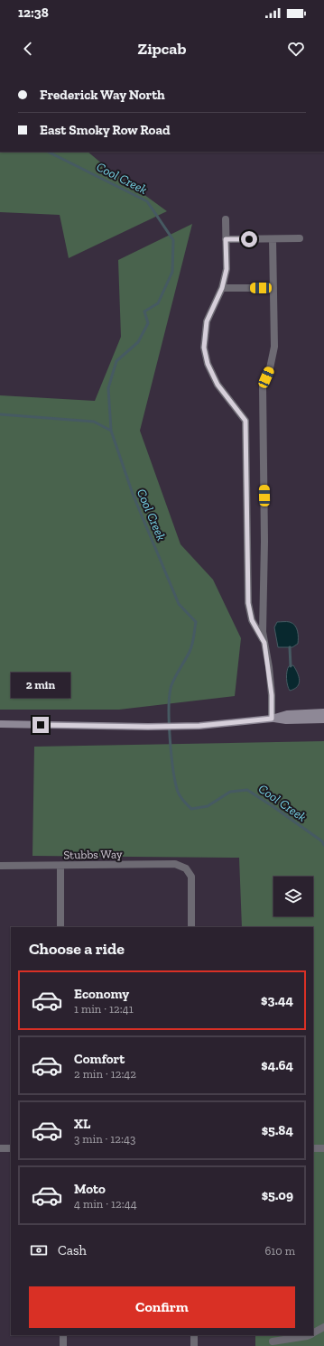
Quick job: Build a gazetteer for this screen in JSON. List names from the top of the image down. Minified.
{"streets":{"street":["Stubbs Way"]},"water":["Cool Creek"],"page":{"status":"12:38","header":"Zipcab","banner":["Frederick Way North","East Smoky Row Road"],"bubble":"2 min","heading":"Choose a ride","list":[{"name":"Economy","note":"1 min · 12:41","value":"$3.44"},{"name":"Comfort","note":"2 min · 12:42","value":"$4.64"},{"name":"XL","note":"3 min · 12:43","value":"$5.84"},{"name":"Moto","note":"4 min · 12:44","value":"$5.09"}],"pay":["Cash","610 m"],"buttons":"Confirm"}}
